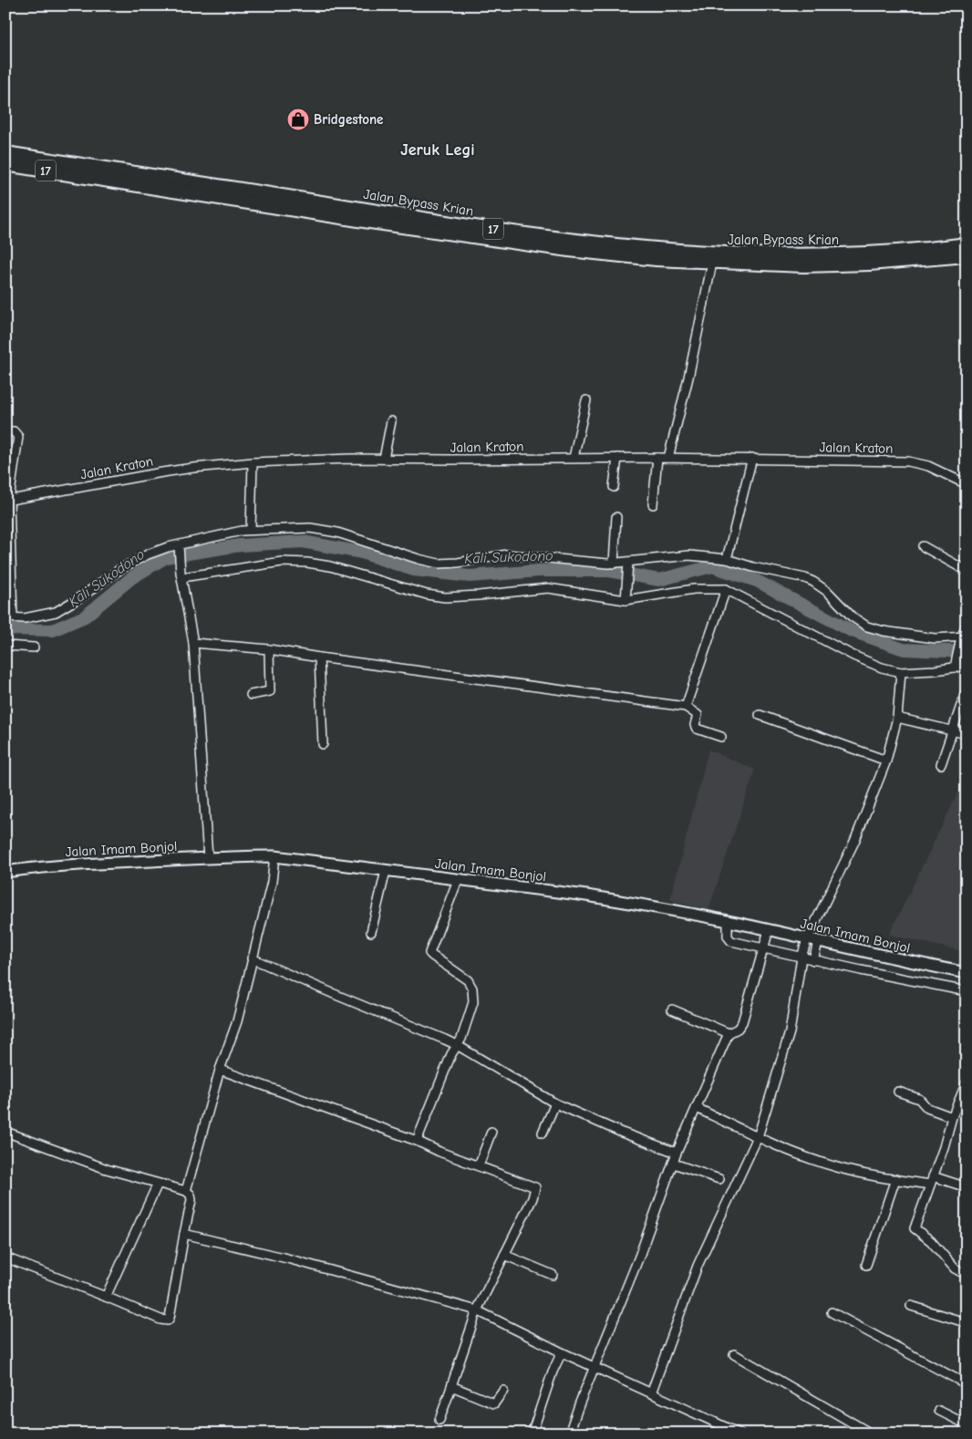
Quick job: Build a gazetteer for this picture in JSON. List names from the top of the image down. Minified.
{"streets":{"highway":["17","Jalan Bypass Krian"],"main road":["Jalan Imam Bonjol"],"street":["Jalan Kraton"]},"districts":["Jeruk Legi"],"water":["Kali Sukodono"],"places":{"shop":["Bridgestone"]}}
